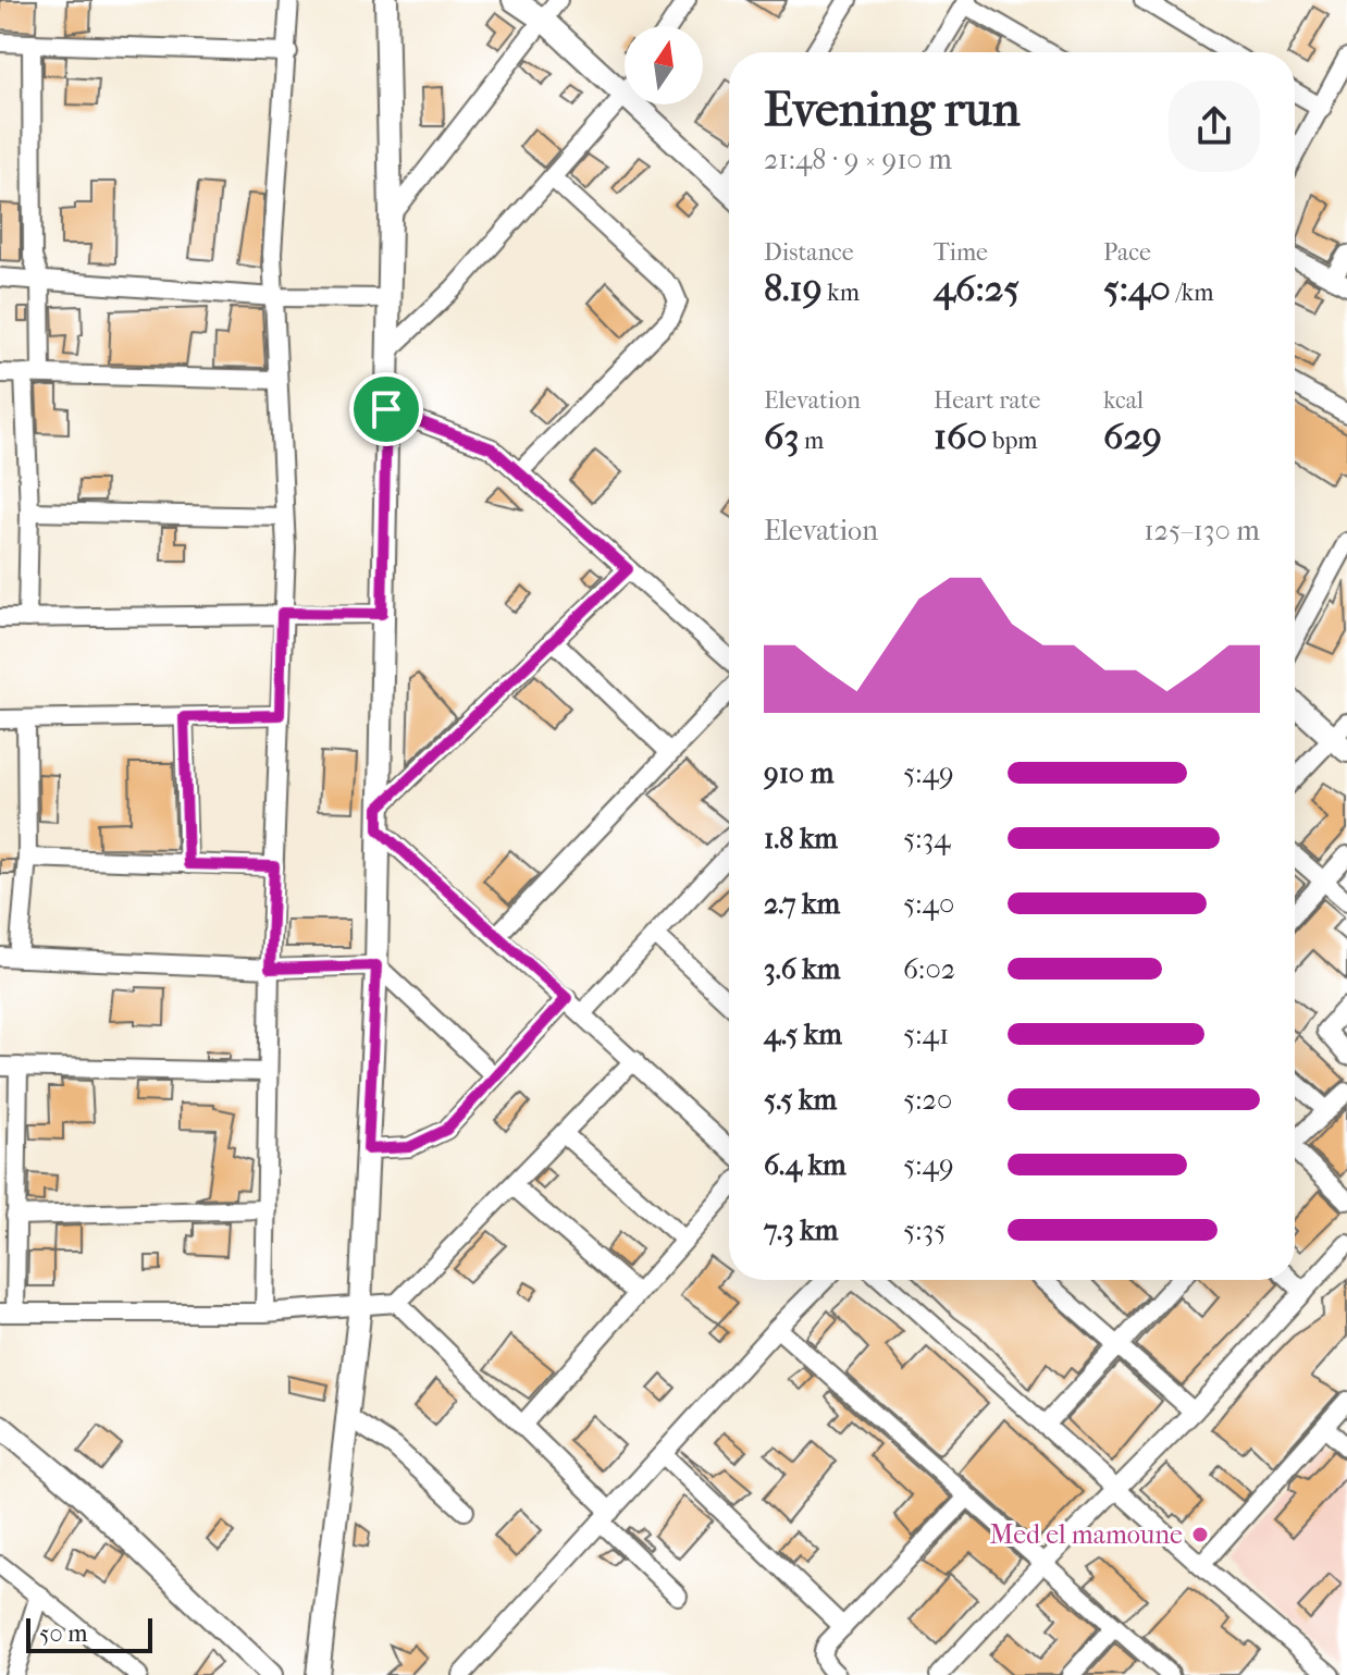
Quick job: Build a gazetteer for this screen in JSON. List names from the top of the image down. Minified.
{"places":["Med el mamoune"],"scale_bar":"50 m","north":"top","page":{"heading":["Evening run","21:48 · 9 × 910 m"],"stats":[["Distance","8.19 km"],["Time","46:25"],["Pace","5:40 /km"],["Elevation","63 m"],["Heart rate","160 bpm"],["kcal","629"]],"chart":["Elevation","125–130 m"],"list":[{"name":"910 m","note":"5:49"},{"name":"1.8 km","note":"5:34"},{"name":"2.7 km","note":"5:40"},{"name":"3.6 km","note":"6:02"},{"name":"4.5 km","note":"5:41"},{"name":"5.5 km","note":"5:20"},{"name":"6.4 km","note":"5:49"},{"name":"7.3 km","note":"5:35"}],"scale":"50 m"}}
